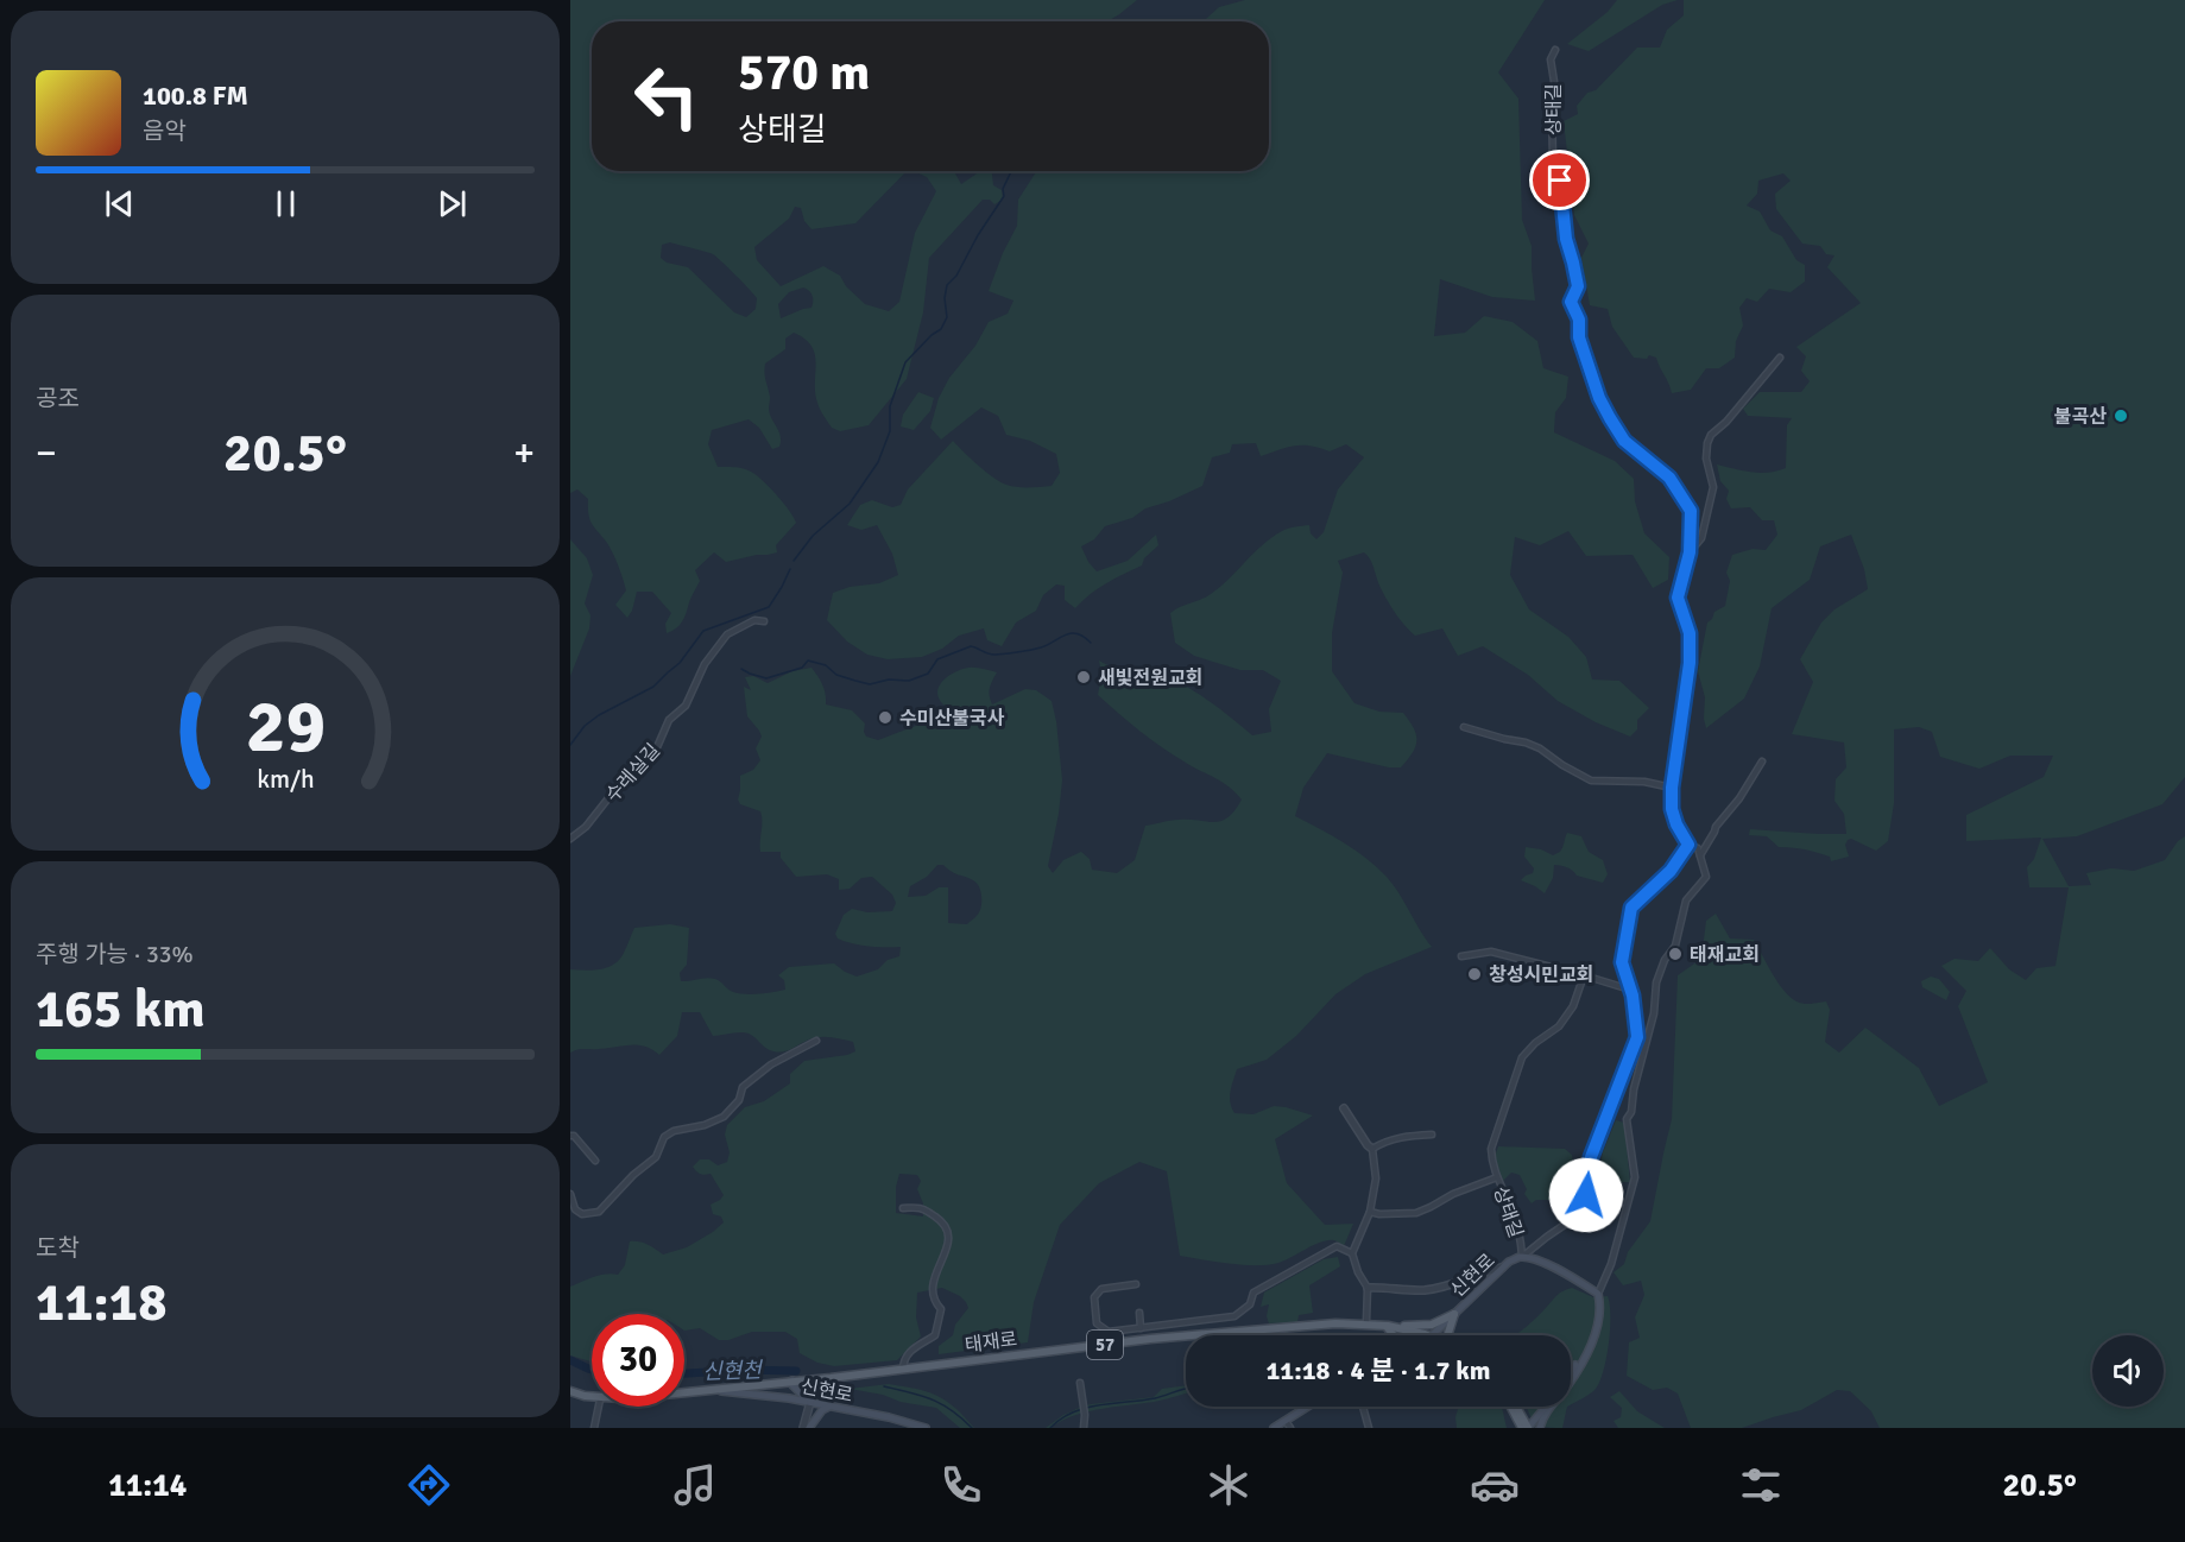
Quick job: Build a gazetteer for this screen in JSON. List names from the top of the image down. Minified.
{"streets":{"main road":["신현로","태재로","57"],"street":["상태길","수레실길"]},"crossings":[["상태길","신현로"],["신현로","태재로"]],"water":["신현천"],"places":["불곡산","새빛전원교회","수미산불국사","태재교회","창성시민교회"],"page":{"turn":["570 m","상태길"],"song":["100.8 FM","음악"],"tile":["공조",["주행 가능 · 33%","165 km"],["도착","11:18"]],"heat":["−","20.5°","+"],"limit":"30","trip":"11:18 · 4 분 · 1.7 km","tabs":["11:14","20.5°"],"gauge":["29","km/h"]}}
